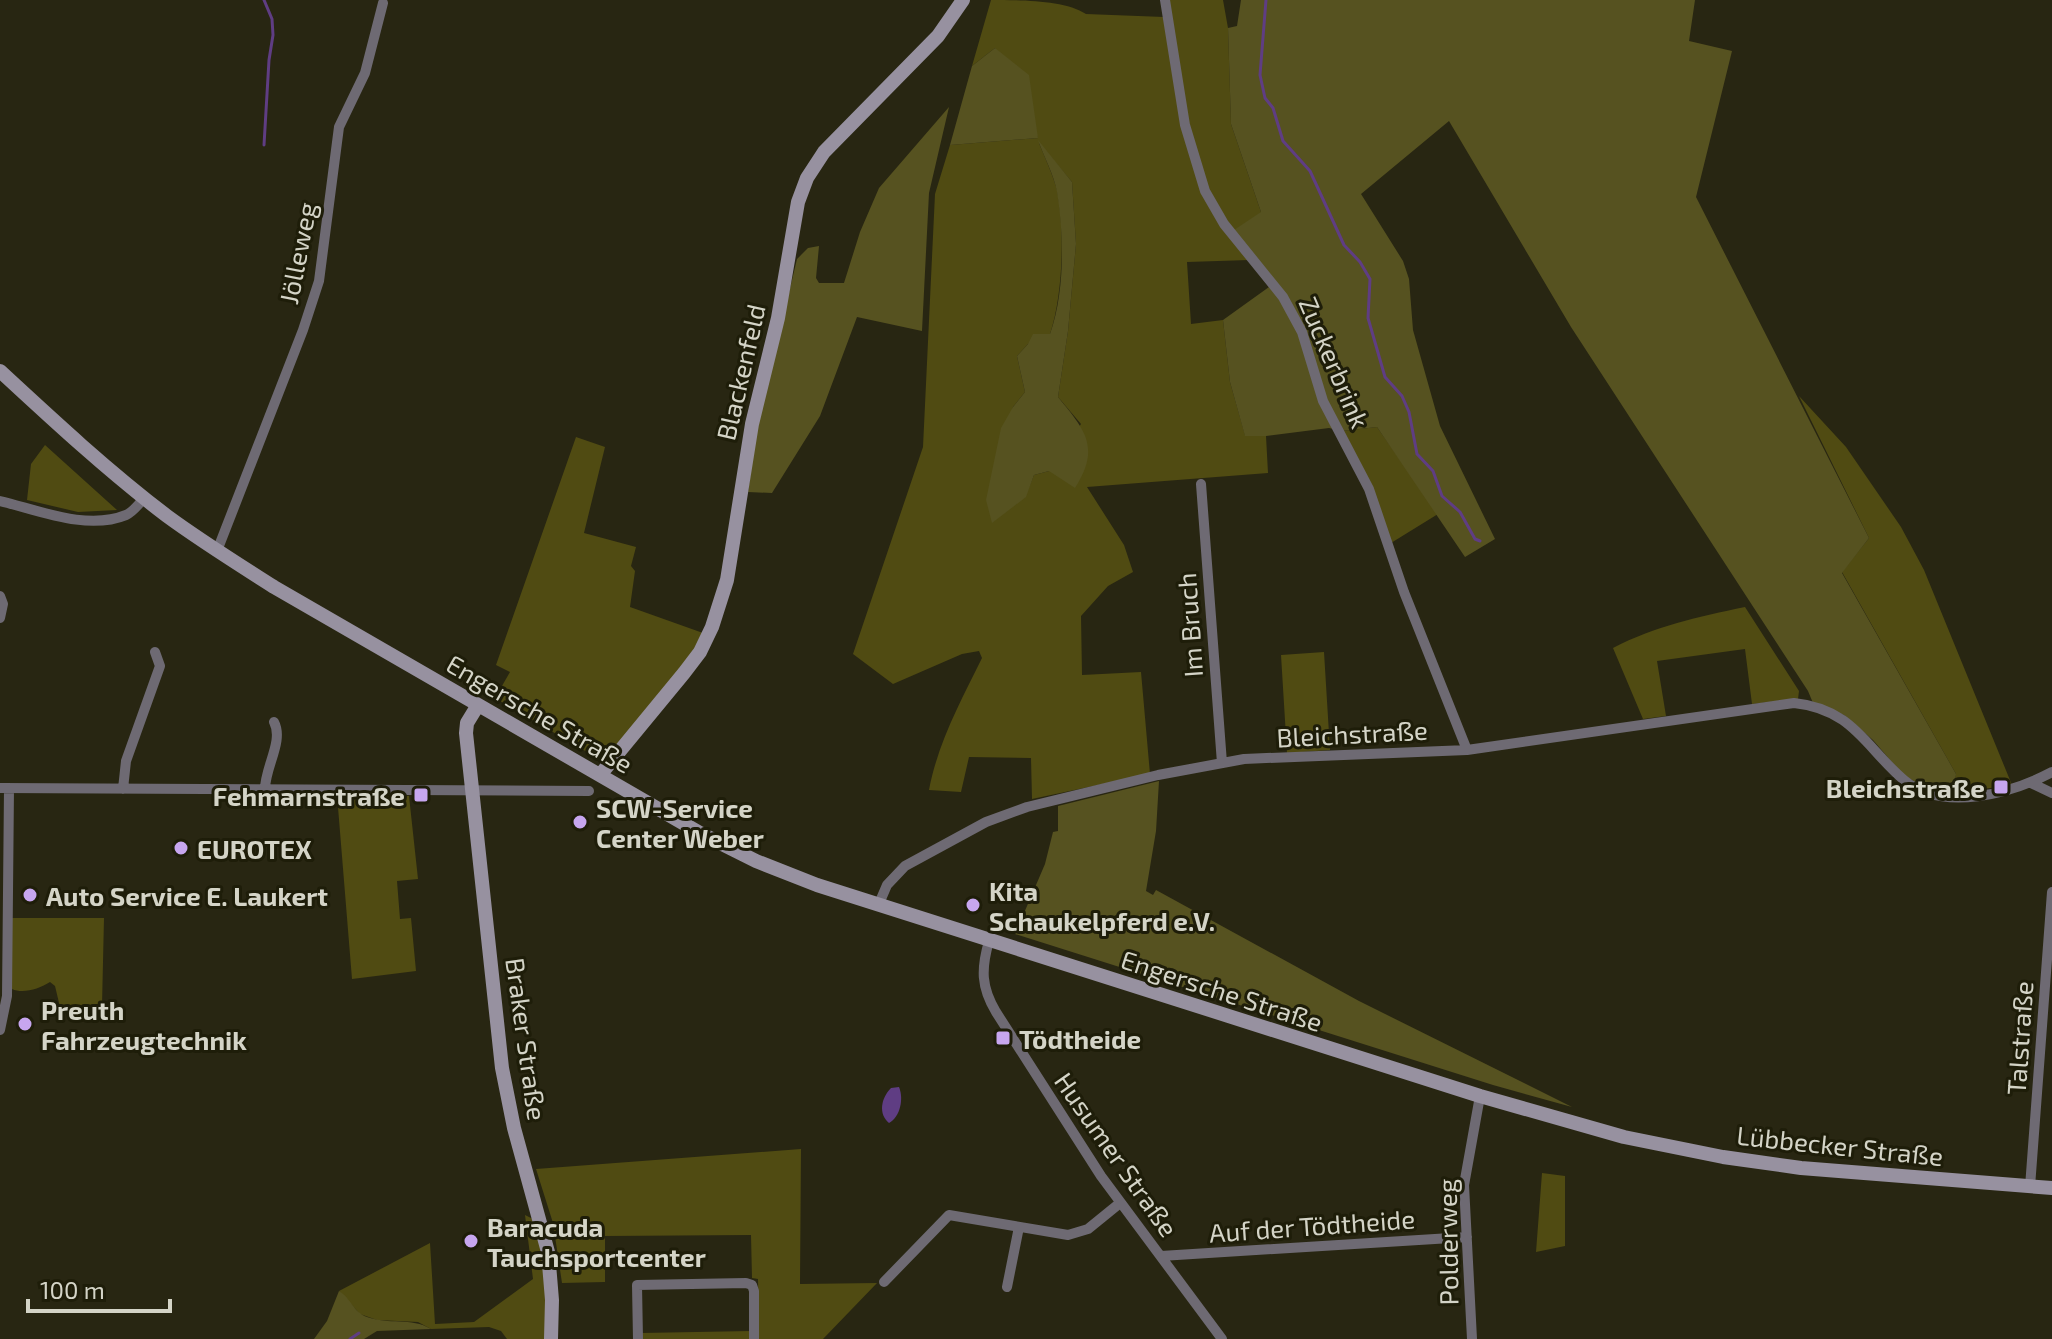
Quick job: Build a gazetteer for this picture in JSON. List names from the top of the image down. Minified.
{"streets":{"main road":["Blackenfeld","Engersche Straße","Braker Straße","Lübbecker Straße"],"street":["Jölleweg","Zuckerbrink","Im Bruch","Bleichstraße","Talstraße","Husumer Straße","Auf der Tödtheide","Polderweg"]},"crossings":[["Jölleweg","Engersche Straße"],["Zuckerbrink","Bleichstraße"],["Blackenfeld","Engersche Straße"],["Im Bruch","Bleichstraße"],["Engersche Straße","Bleichstraße"],["Engersche Straße","Braker Straße"],["Engersche Straße","Lübbecker Straße"],["Engersche Straße","Husumer Straße"],["Engersche Straße","Polderweg"],["Talstraße","Lübbecker Straße"],["Husumer Straße","Auf der Tödtheide"],["Auf der Tödtheide","Polderweg"]],"places":{"transit":["Bleichstraße","Fehmarnstraße","Tödtheide"],"other":["SCW-Service Center Weber","EUROTEX","Auto Service E. Laukert","Kita Schaukelpferd e.V.","Preuth Fahrzeugtechnik","Baracuda Tauchsportcenter"]},"scale_bar":"100 m"}
